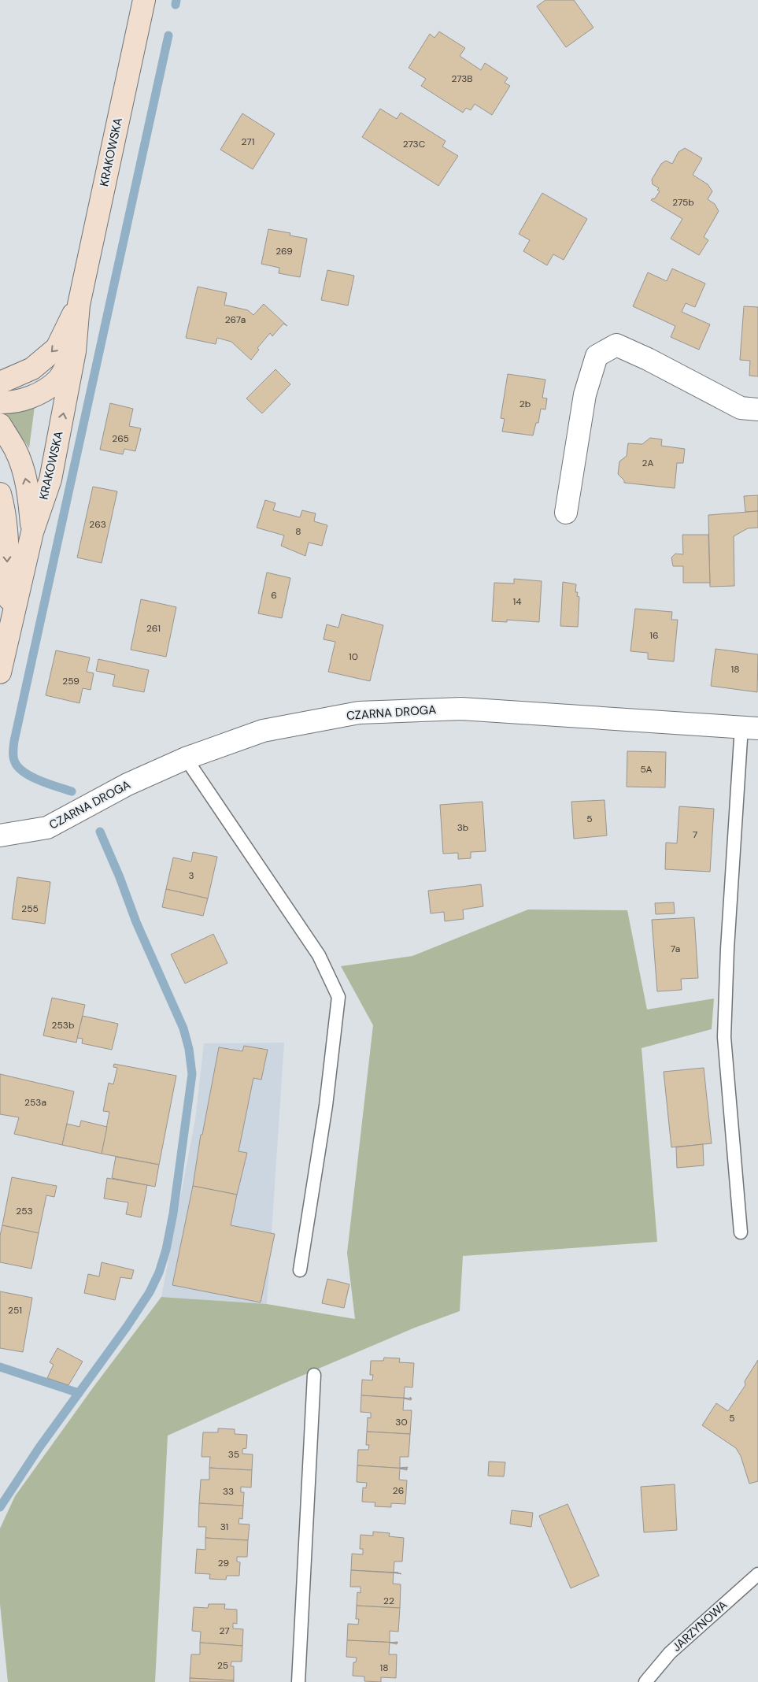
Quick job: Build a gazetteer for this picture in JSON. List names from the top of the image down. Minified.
{"streets":{"main road":["KRAKOWSKA"],"street":["CZARNA DROGA"],"lane":["JARZYNOWA"]},"house_numbers":["273B","271","273C","275b","269","267a","2b","265","2A","263","8","6","14","261","16","10","18","259","5A","5","3b","7","3","255","7a","253b","253a","253","251","5","30","35","26","33","31","29","22","27","25","18"]}
